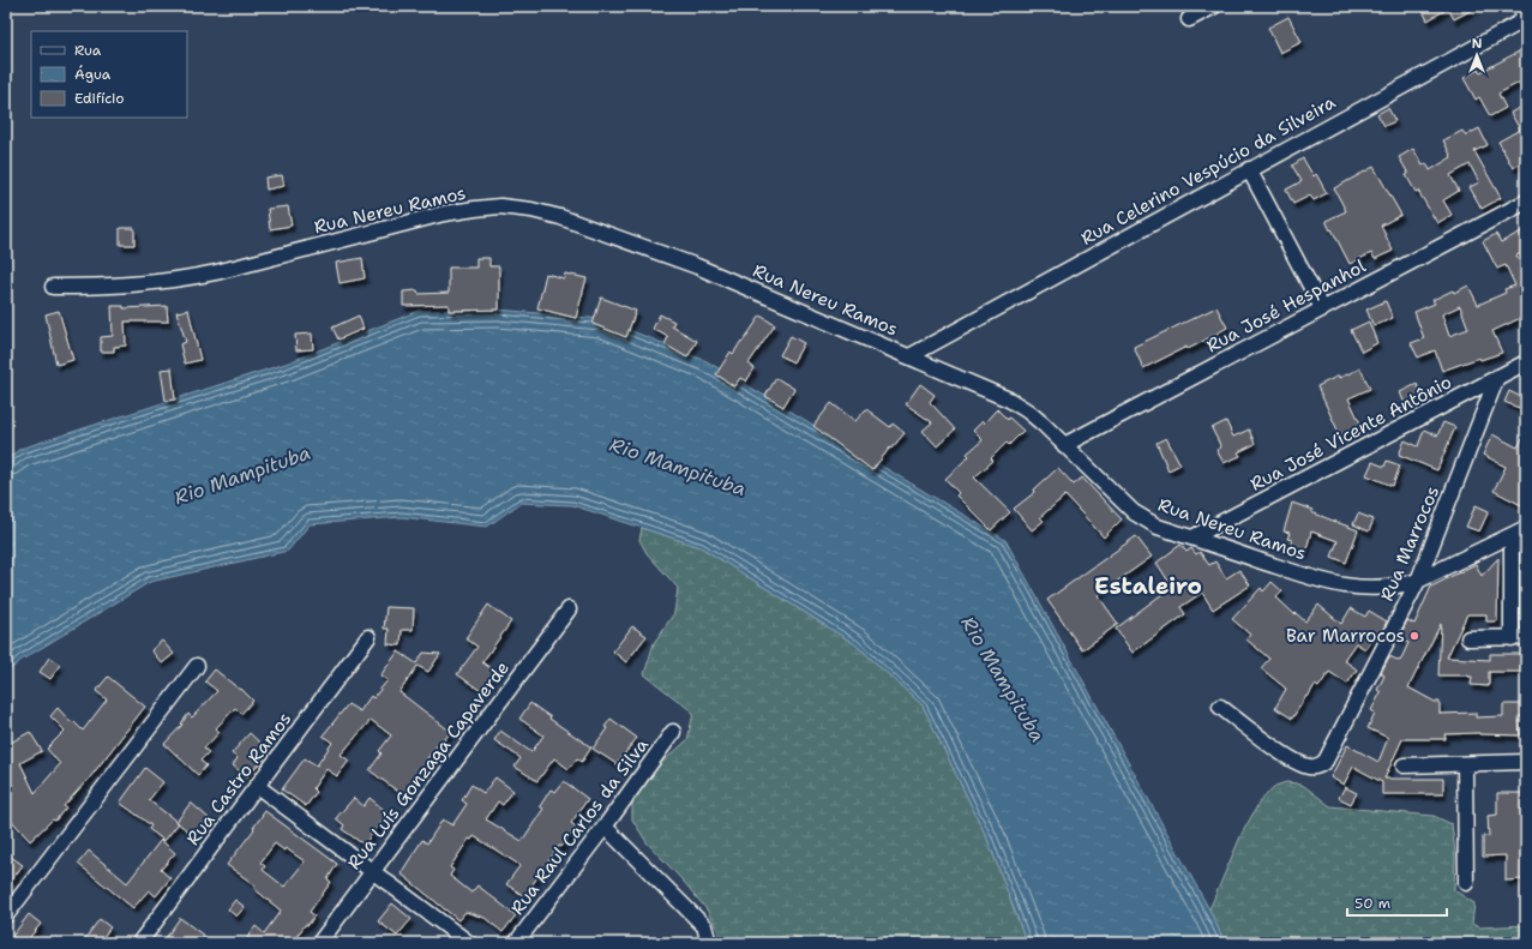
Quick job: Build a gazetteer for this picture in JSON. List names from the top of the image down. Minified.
{"streets":{"street":["Rua Celerino Vespúcio da Silveira","Rua Nereu Ramos","Rua José Hespanhol","Rua José Vicente Antônio","Rua Marrocos","Rua Luís Gonzaga Capaverde","Rua Castro Ramos","Rua Raul Carlos da Silva"]},"crossings":[["Rua Celerino Vespúcio da Silveira","Rua Nereu Ramos"],["Rua Nereu Ramos","Rua José Hespanhol"],["Rua Nereu Ramos","Rua José Vicente Antônio"],["Rua Nereu Ramos","Rua Marrocos"],["Rua José Vicente Antônio","Rua Marrocos"]],"districts":["Estaleiro"],"water":["Rio Mampituba"],"places":["Bar Marrocos"],"legend":["Rua","Água","Edifício"],"scale_bar":"50 m","north":"top"}
